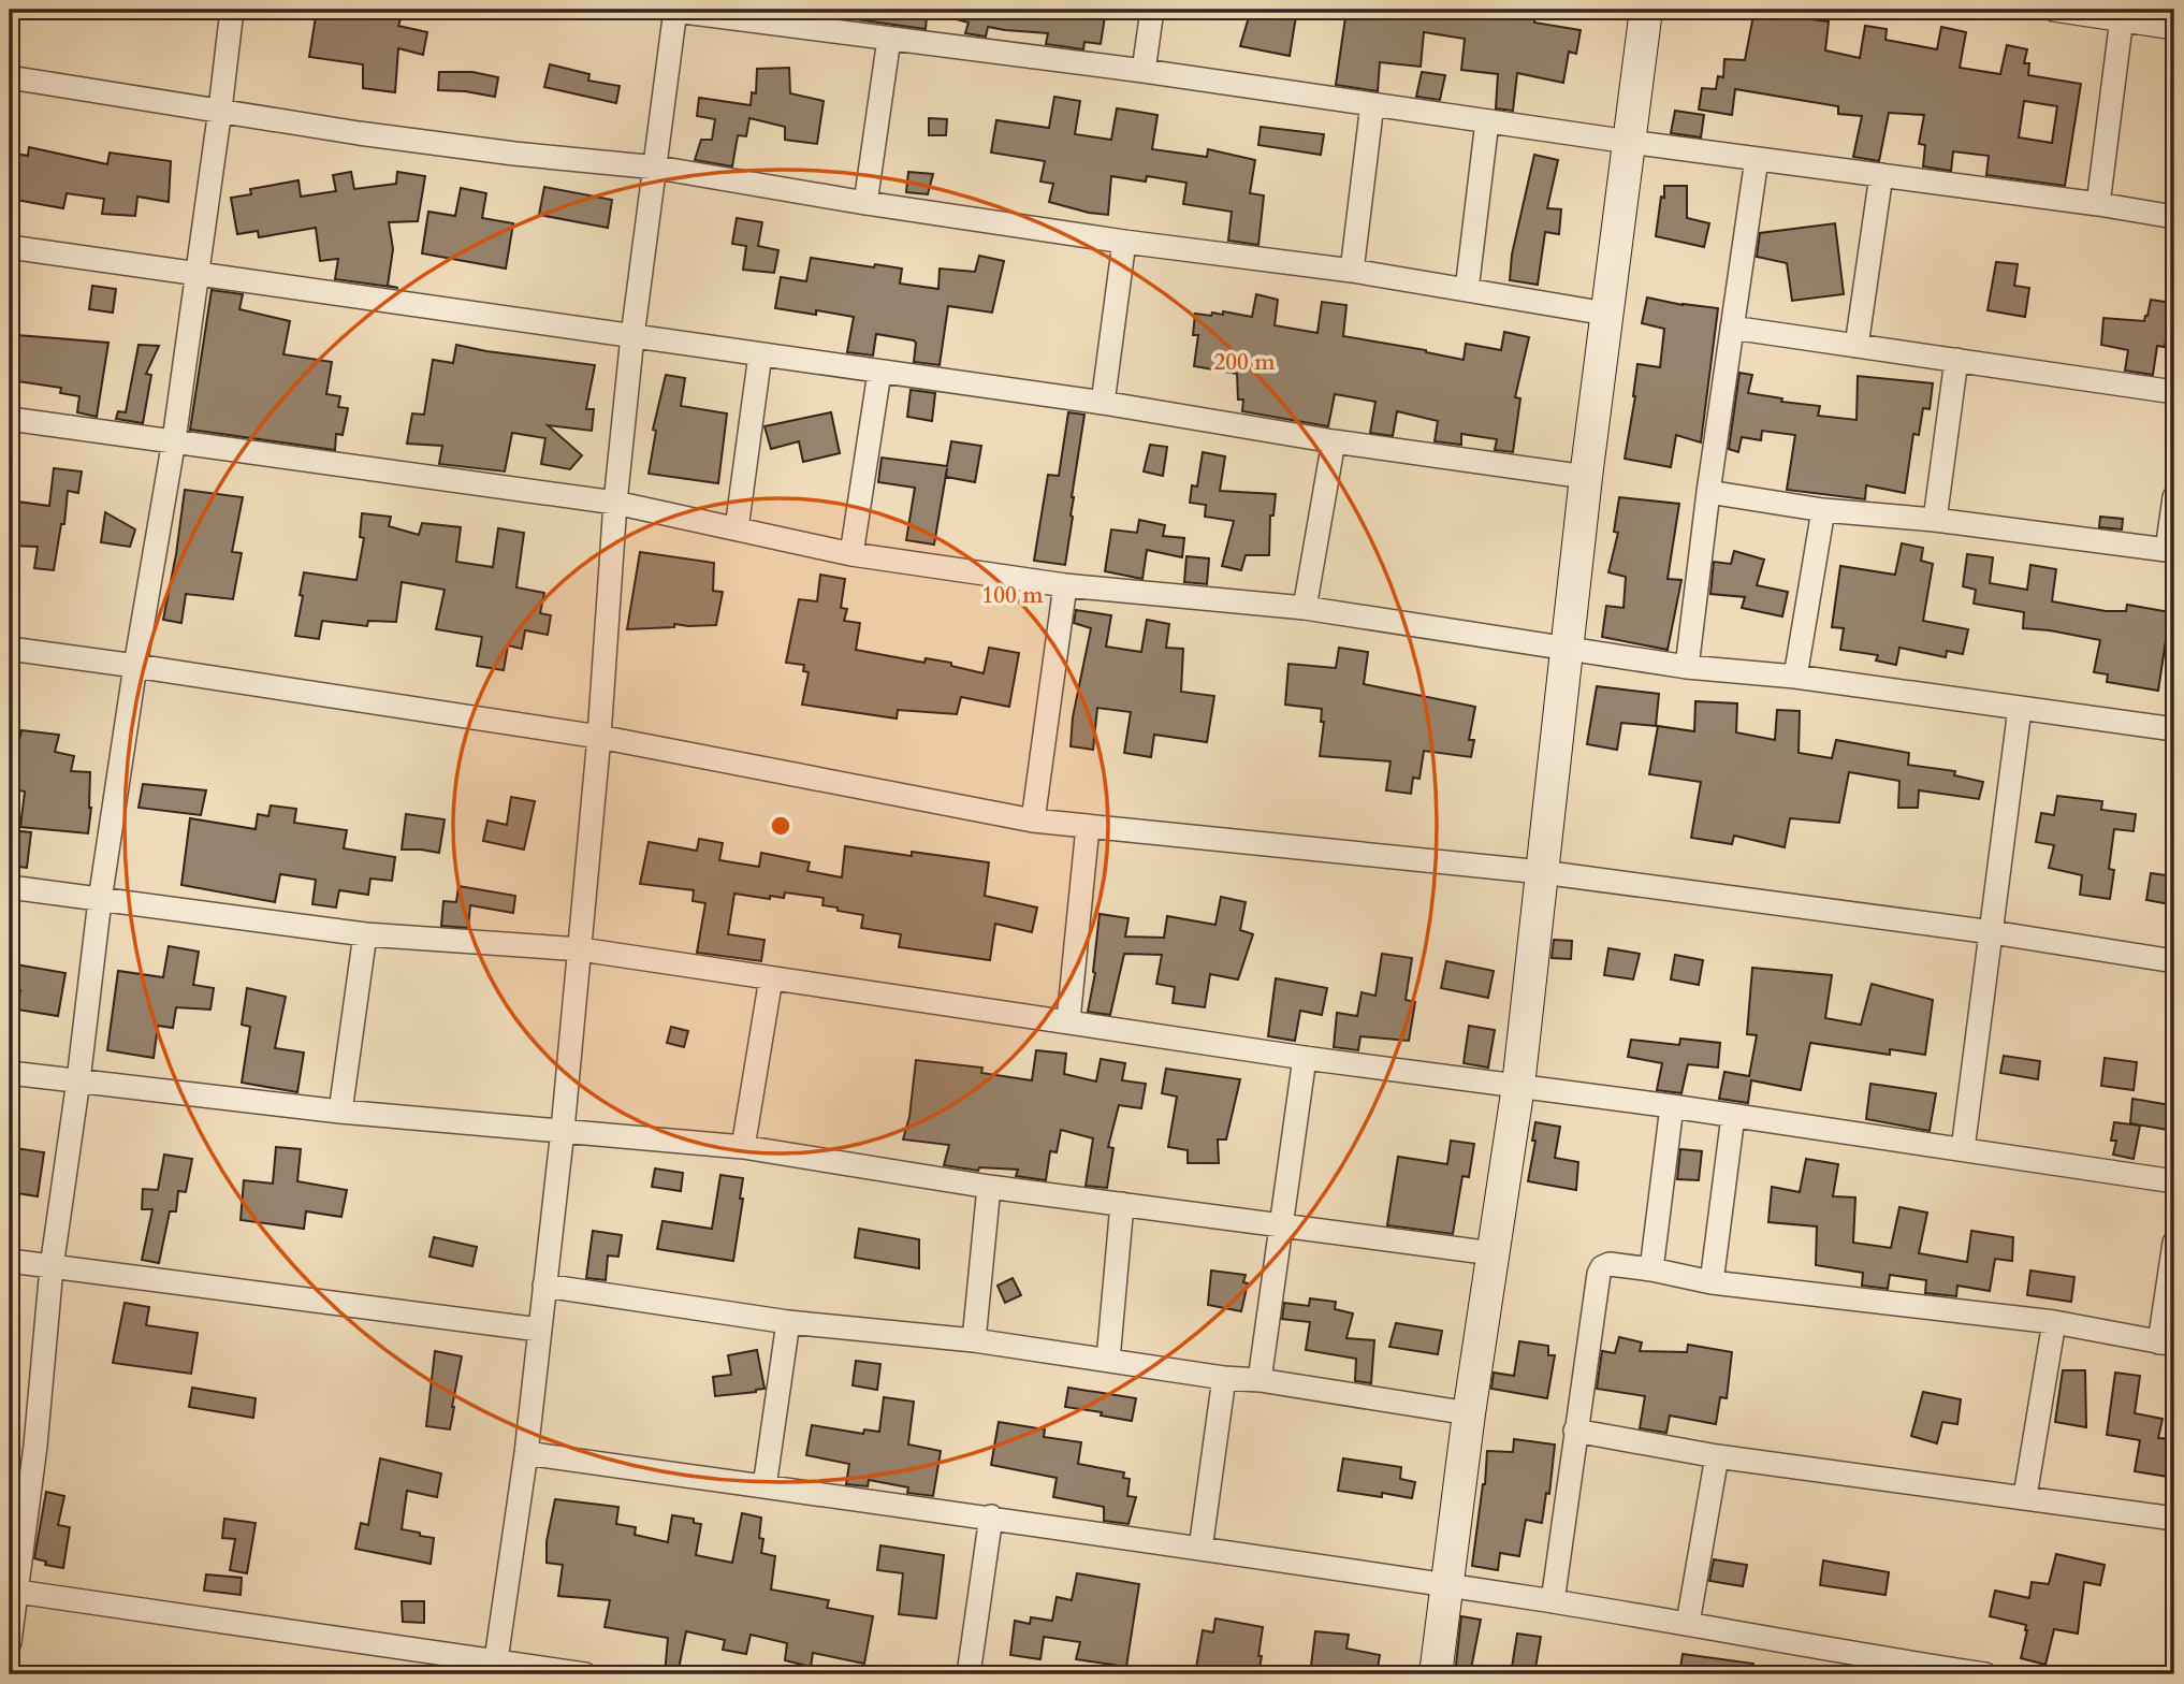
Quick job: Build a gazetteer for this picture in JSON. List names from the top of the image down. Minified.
{"rings":["200 m","100 m"]}
